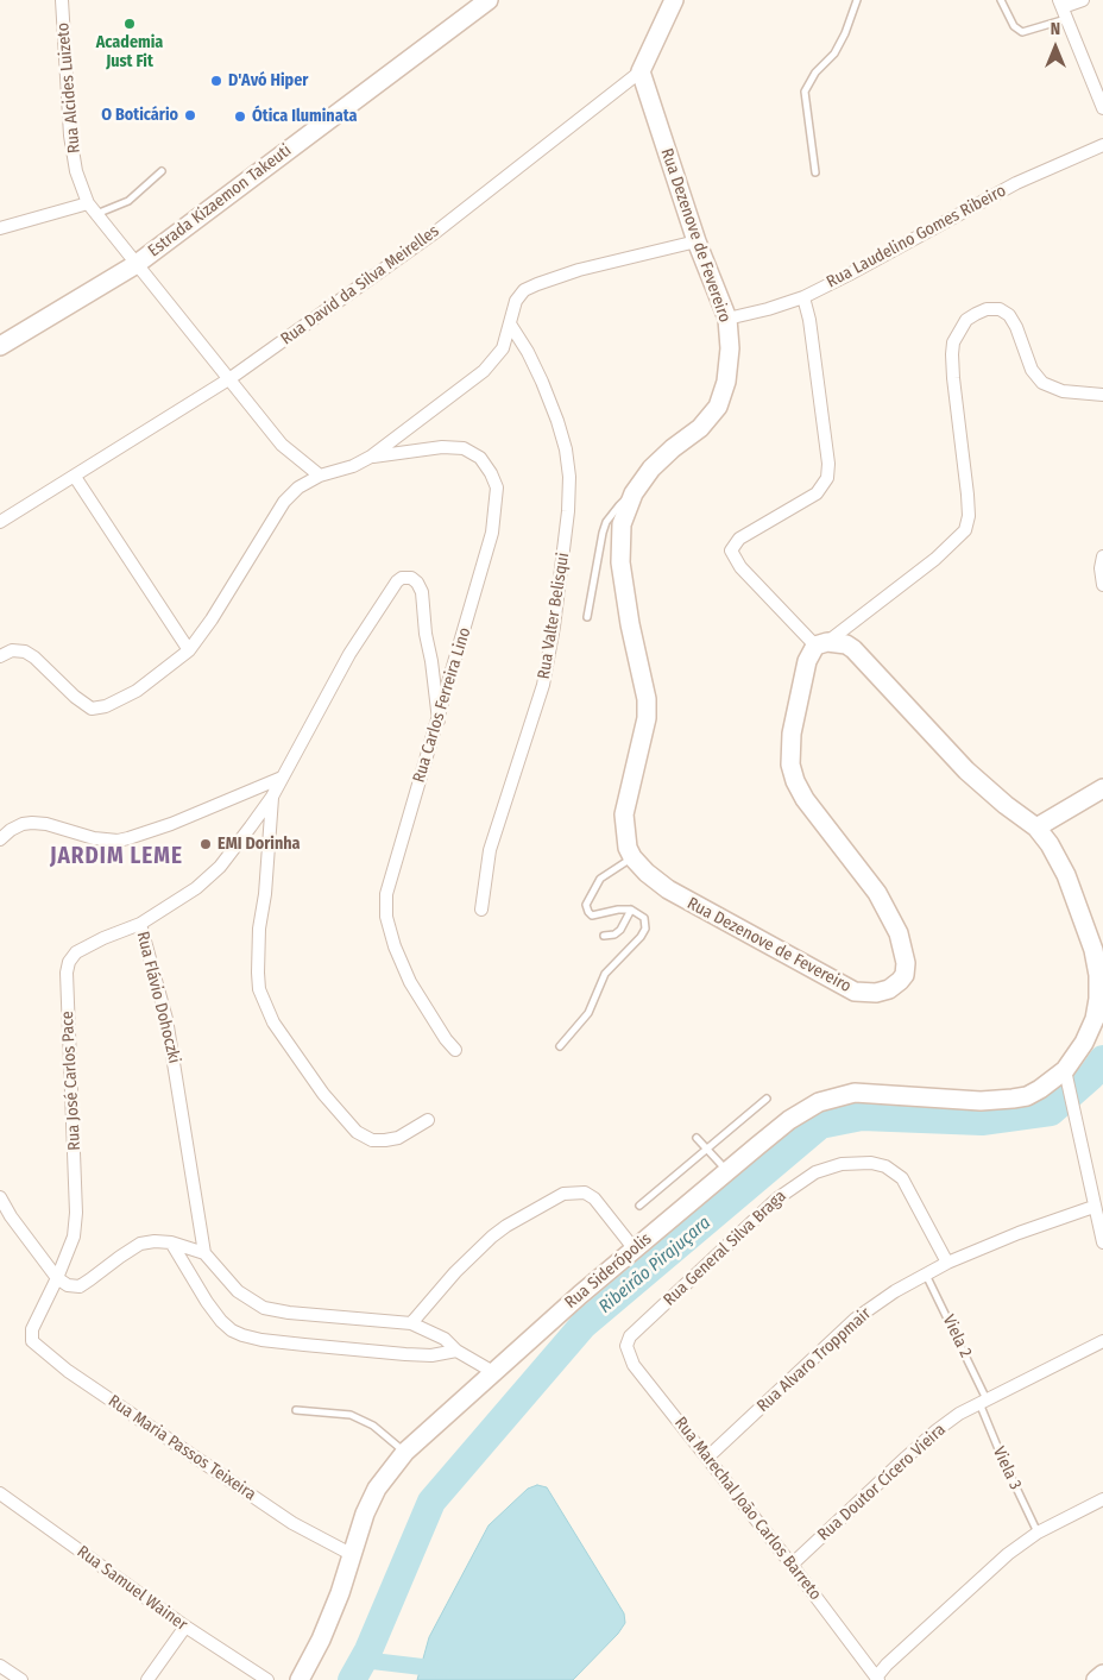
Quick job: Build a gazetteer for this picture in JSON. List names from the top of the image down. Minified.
{"streets":{"street":["Rua Alcides Luizeto","Estrada Kizaemon Takeuti","Rua Dezenove de Fevereiro","Rua Laudelino Gomes Ribeiro","Rua David da Silva Meirelles","Rua Valter Belisqui","Rua Carlos Ferreira Lino","Rua Flávio Dohoczki","Rua José Carlos Pace","Rua General Silva Braga","Rua Siderópolis","Rua Alvaro Troppmair","Rua Maria Passos Teixeira","Rua Doutor Cícero Vieira","Rua Marechal João Carlos Barreto","Rua Samuel Wainer"],"lane":["Viela 2","Viela 3"]},"crossings":[["Rua Alcides Luizeto","Estrada Kizaemon Takeuti"],["Rua Dezenove de Fevereiro","Rua Laudelino Gomes Ribeiro"],["Rua Dezenove de Fevereiro","Rua David da Silva Meirelles"],["Rua Carlos Ferreira Lino","Rua Flávio Dohoczki"],["Rua Flávio Dohoczki","Rua José Carlos Pace"],["Rua José Carlos Pace","Rua Maria Passos Teixeira"],["Rua General Silva Braga","Rua Alvaro Troppmair"],["Rua General Silva Braga","Rua Marechal João Carlos Barreto"],["Rua Siderópolis","Rua Maria Passos Teixeira"],["Viela 2","Rua Alvaro Troppmair"],["Viela 2","Viela 3"],["Viela 2","Rua Doutor Cícero Vieira"],["Rua Alvaro Troppmair","Rua Marechal João Carlos Barreto"],["Viela 3","Rua Doutor Cícero Vieira"],["Rua Doutor Cícero Vieira","Rua Marechal João Carlos Barreto"]],"districts":["JARDIM LEME"],"water":["Ribeirão Pirajuçara"],"places":["Academia Just Fit","D'Avó Hiper","O Boticário","Ótica Iluminata","EMI Dorinha"],"north":"top"}
